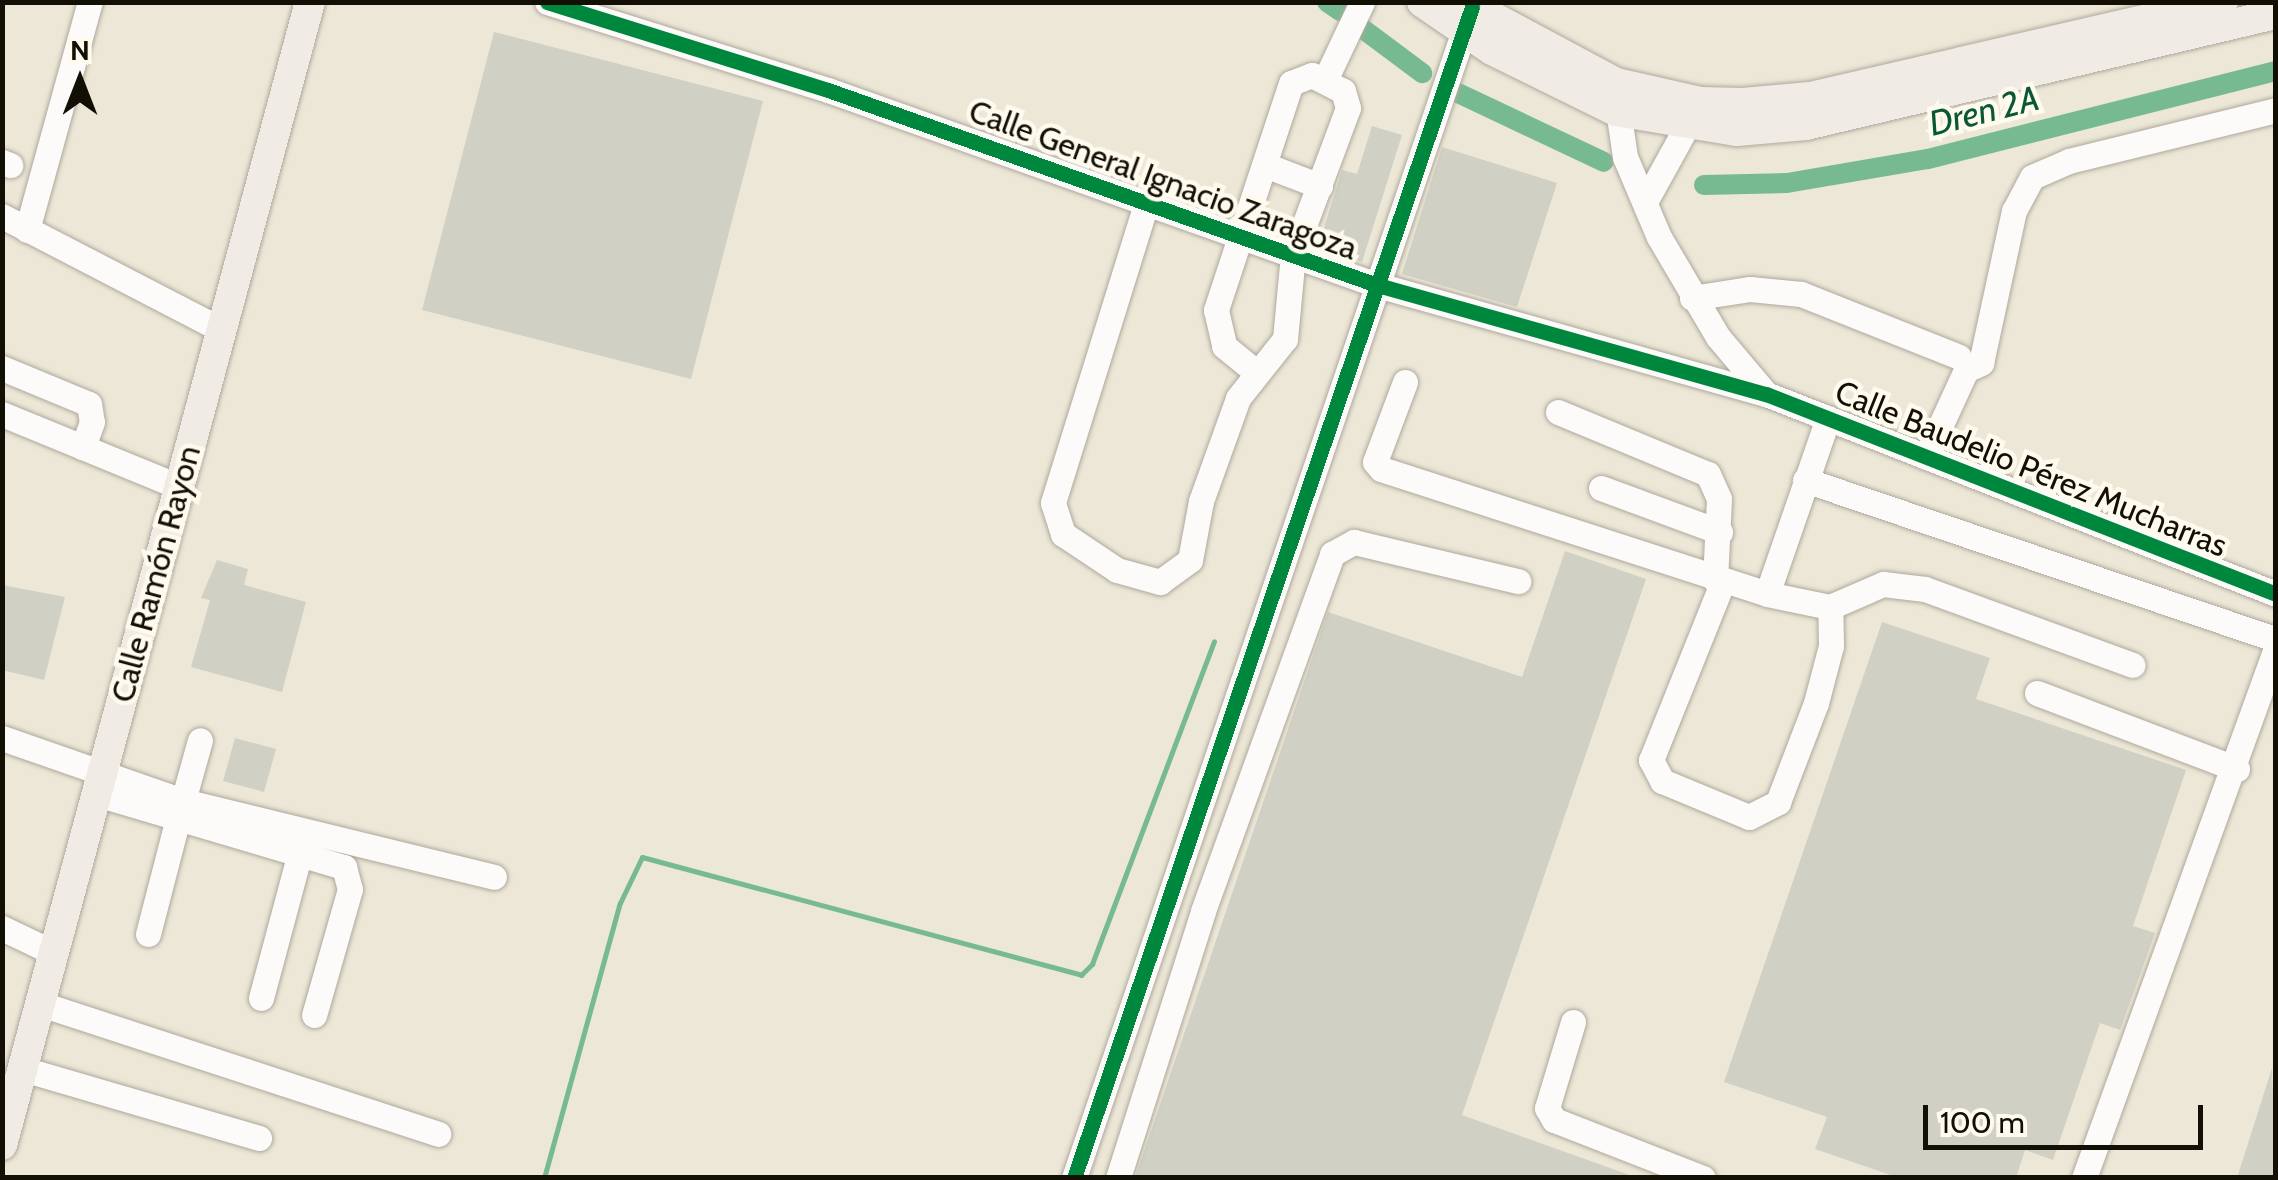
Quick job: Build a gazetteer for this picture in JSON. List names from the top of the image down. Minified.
{"streets":{"main road":["Calle Ramón Rayon"],"street":["Calle General Ignacio Zaragoza","Calle Baudelio Pérez Mucharras"]},"crossings":[["Calle General Ignacio Zaragoza","Calle Baudelio Pérez Mucharras"]],"water":["Dren 2A"],"scale_bar":"100 m","north":"top"}
